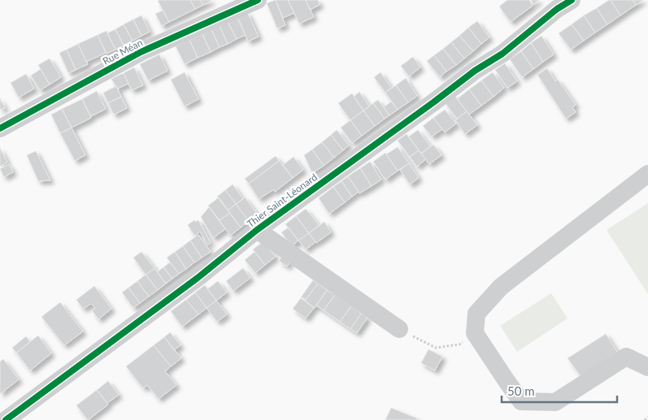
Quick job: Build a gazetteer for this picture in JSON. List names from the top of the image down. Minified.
{"streets":{"street":["Rue Méan","Thier Saint-Léonard"]},"scale_bar":"50 m"}
